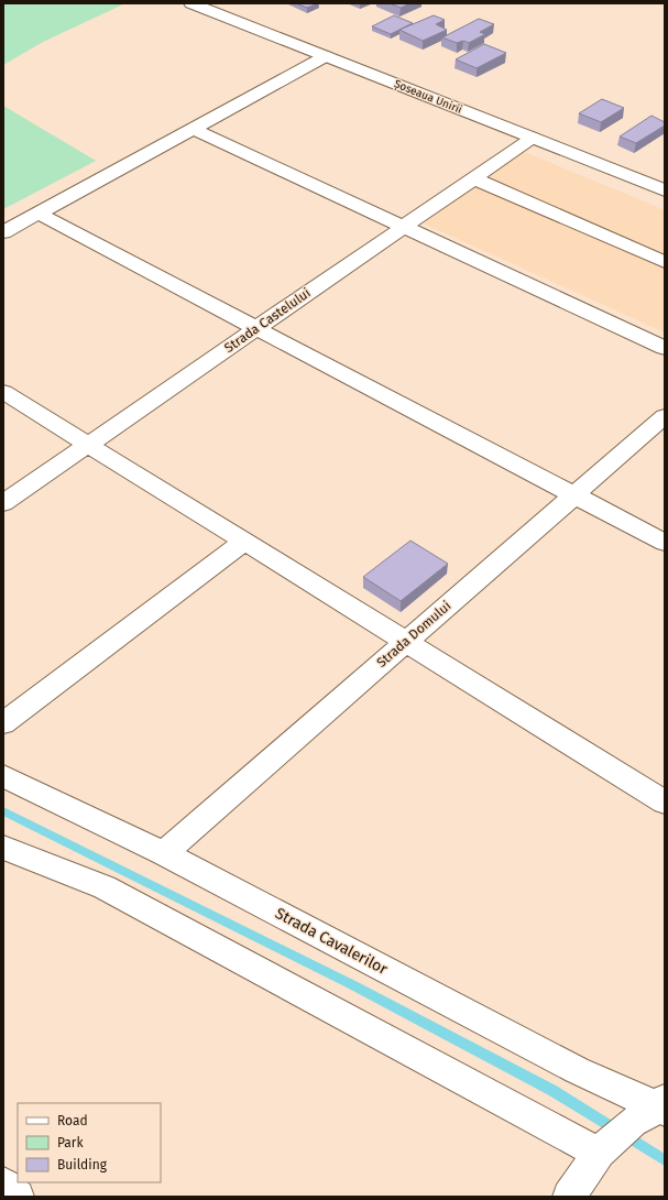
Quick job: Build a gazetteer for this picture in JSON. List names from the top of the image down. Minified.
{"streets":{"street":["Șoseaua Unirii","Strada Castelului","Strada Domului","Strada Cavalerilor"]},"crossings":[["Șoseaua Unirii","Strada Castelului"],["Strada Domului","Strada Cavalerilor"]],"legend":["Road","Park","Building"]}
